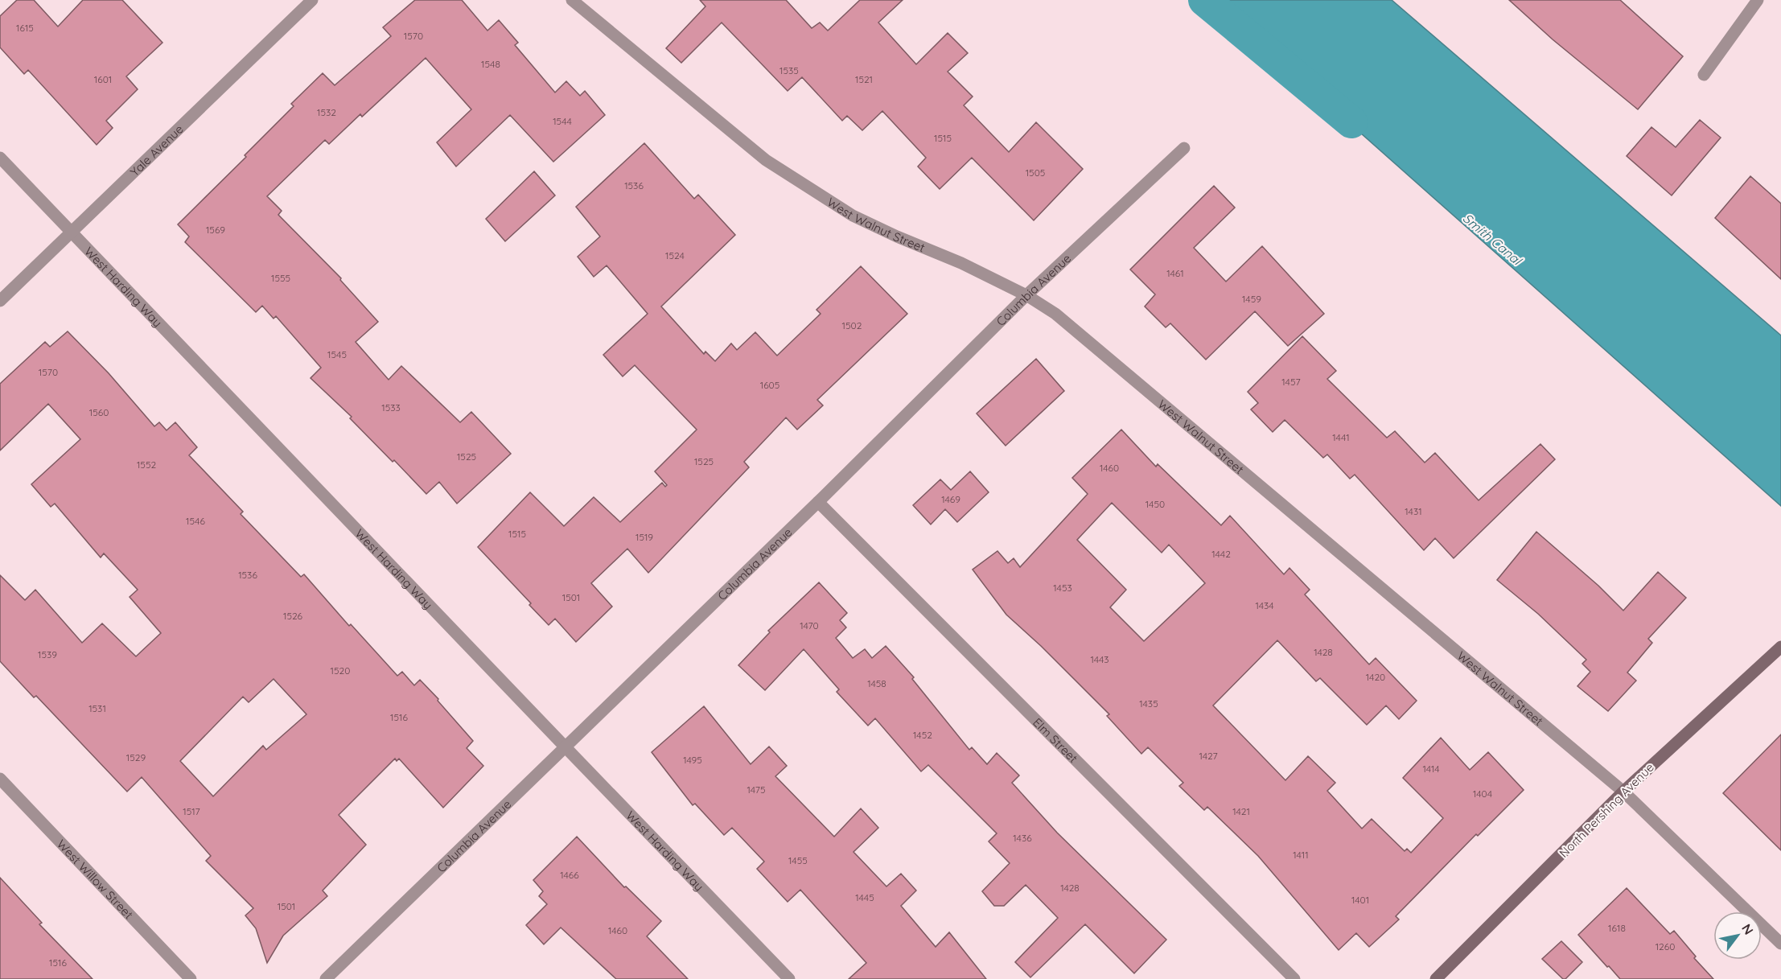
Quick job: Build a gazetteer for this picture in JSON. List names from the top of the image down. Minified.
{"streets":{"main road":["North Pershing Avenue"],"street":["Yale Avenue","West Walnut Street","West Harding Way","Columbia Avenue","Elm Street","West Willow Street"]},"crossings":[["Yale Avenue","West Harding Way"],["West Walnut Street","Columbia Avenue"],["West Walnut Street","North Pershing Avenue"],["West Harding Way","Columbia Avenue"],["Columbia Avenue","Elm Street"]],"water":["Smith Canal"],"house_numbers":["1615","1570","1548","1535","1601","1521","1532","1544","1515","1505","1536","1569","1524","1461","1555","1459","1502","1545","1570","1457","1605","1533","1560","1441","1525","1525","1552","1460","1469","1450","1431","1546","1515","1519","1442","1536","1453","1501","1434","1526","1470","1428","1539","1443","1520","1420","1458","1435","1531","1516","1452","1427","1529","1495","1414","1475","1404","1517","1421","1436","1411","1455","1466","1428","1445","1401","1501","1618","1460","1260","1516"],"north":"top right"}
